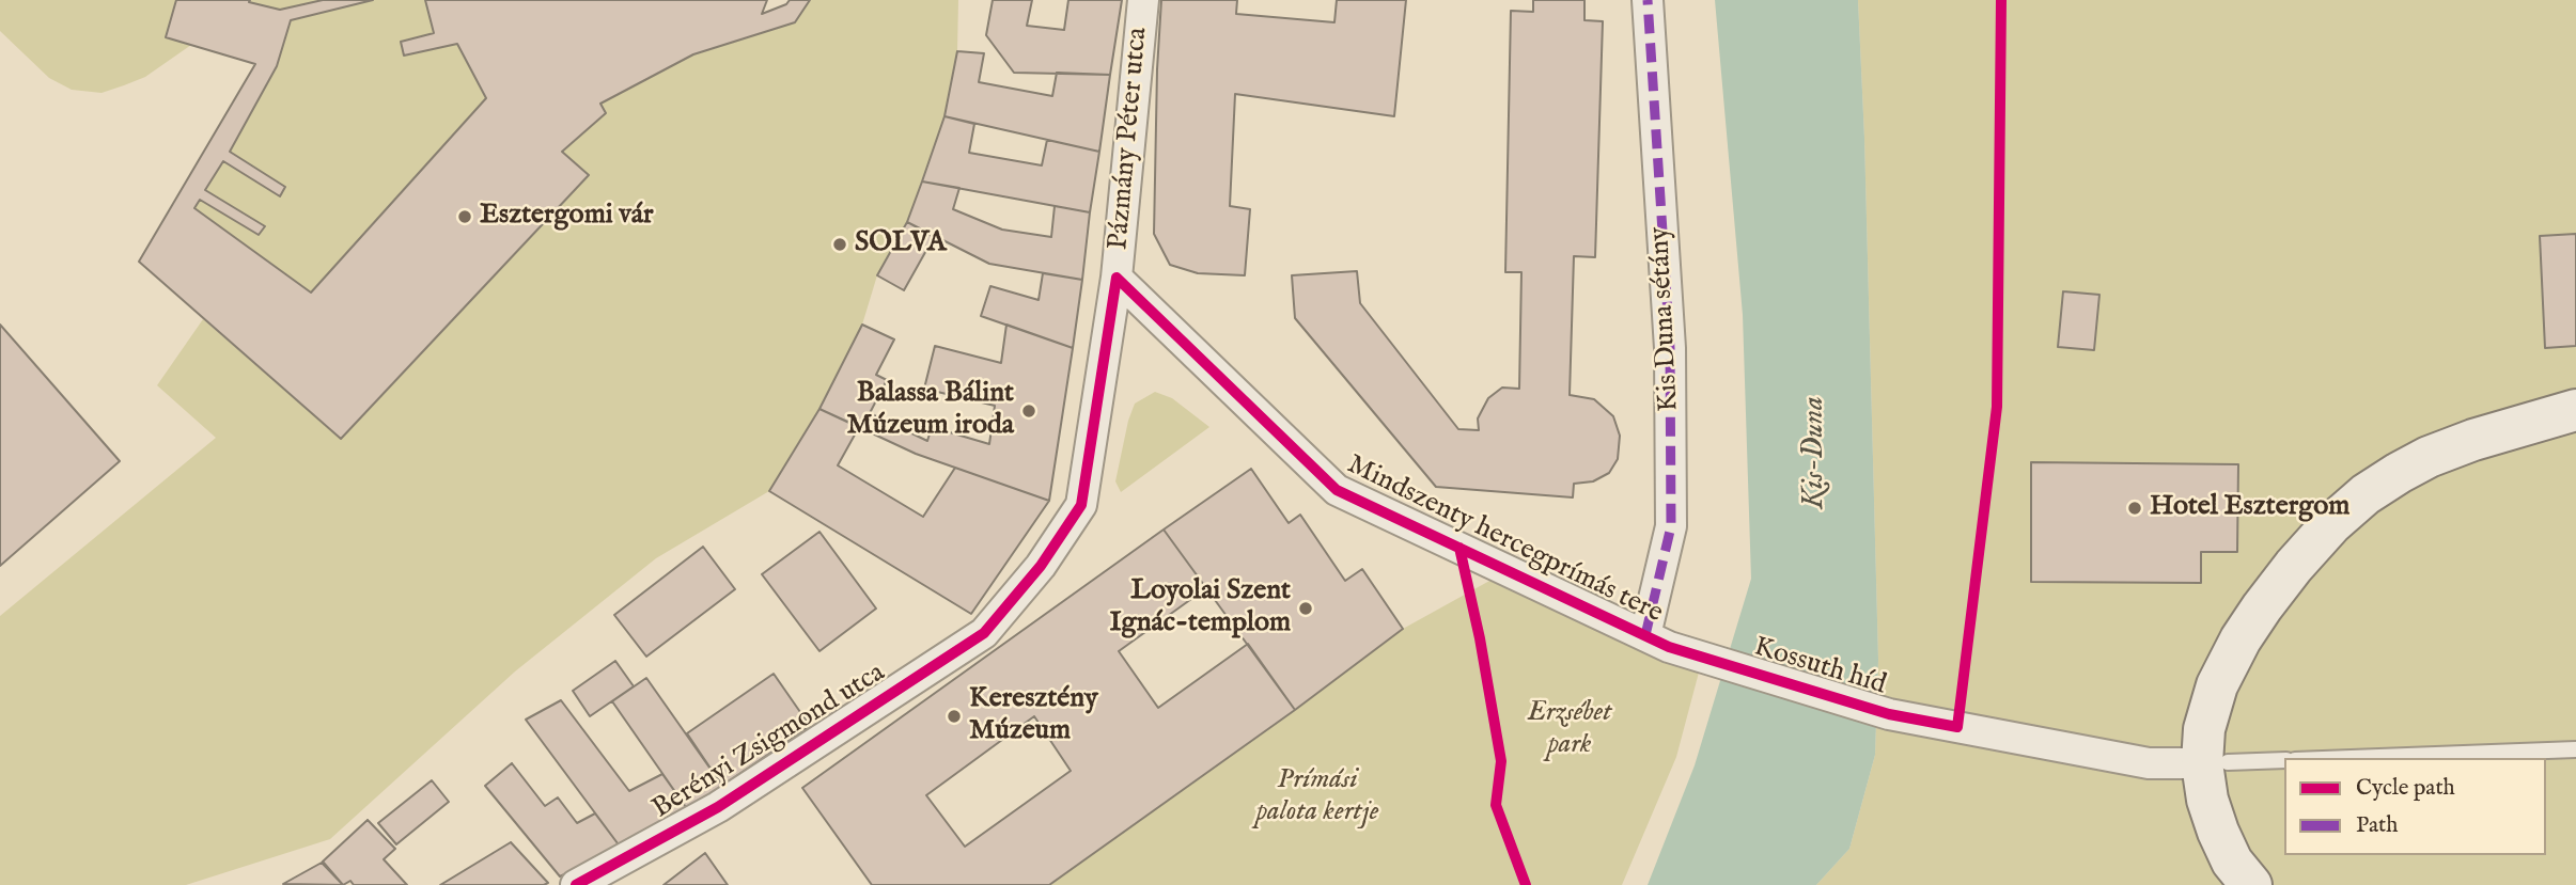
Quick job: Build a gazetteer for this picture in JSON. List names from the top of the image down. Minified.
{"streets":{"street":["Pázmány Péter utca","Kis Duna sétány","Mindszenty hercegprímás tere","Kossuth híd","Berényi Zsigmond utca"]},"crossings":[["Pázmány Péter utca","Mindszenty hercegprímás tere"],["Pázmány Péter utca","Berényi Zsigmond utca"],["Kis Duna sétány","Mindszenty hercegprímás tere"],["Kis Duna sétány","Kossuth híd"],["Mindszenty hercegprímás tere","Kossuth híd"],["Mindszenty hercegprímás tere","Berényi Zsigmond utca"]],"water":["Kis-Duna"],"parks":["Erzsébet park","Prímási palota kertje"],"places":["Esztergomi vár","SOLVA","Balassa Bálint Múzeum iroda","Hotel Esztergom","Loyolai Szent Ignác-templom","Keresztény Múzeum"],"legend":["Cycle path","Path"]}
